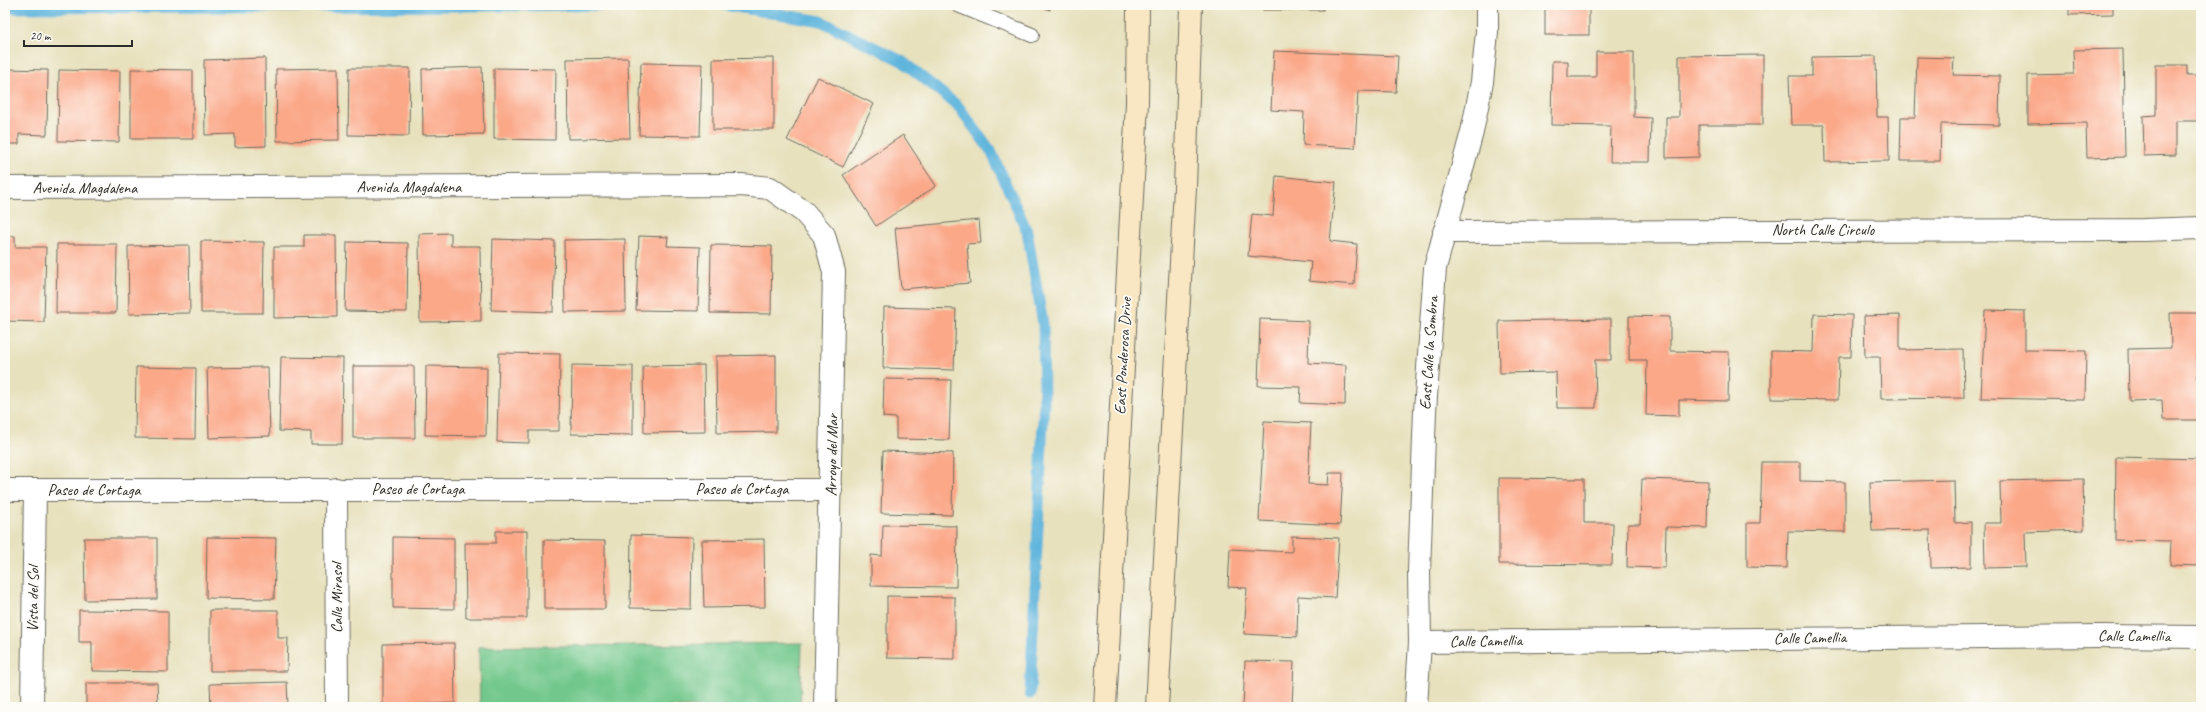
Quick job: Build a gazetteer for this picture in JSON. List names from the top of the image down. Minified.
{"streets":{"main road":["East Ponderosa Drive"],"street":["Avenida Magdalena","North Calle Circulo","East Calle la Sombra","Arroyo del Mar","Paseo de Cortaga","Calle Mirasol","Vista del Sol","Calle Camellia"]},"crossings":[["Avenida Magdalena","Arroyo del Mar"],["North Calle Circulo","East Calle la Sombra"],["East Calle la Sombra","Calle Camellia"],["Arroyo del Mar","Paseo de Cortaga"],["Paseo de Cortaga","Calle Mirasol"],["Paseo de Cortaga","Vista del Sol"]],"scale_bar":"20 m"}
